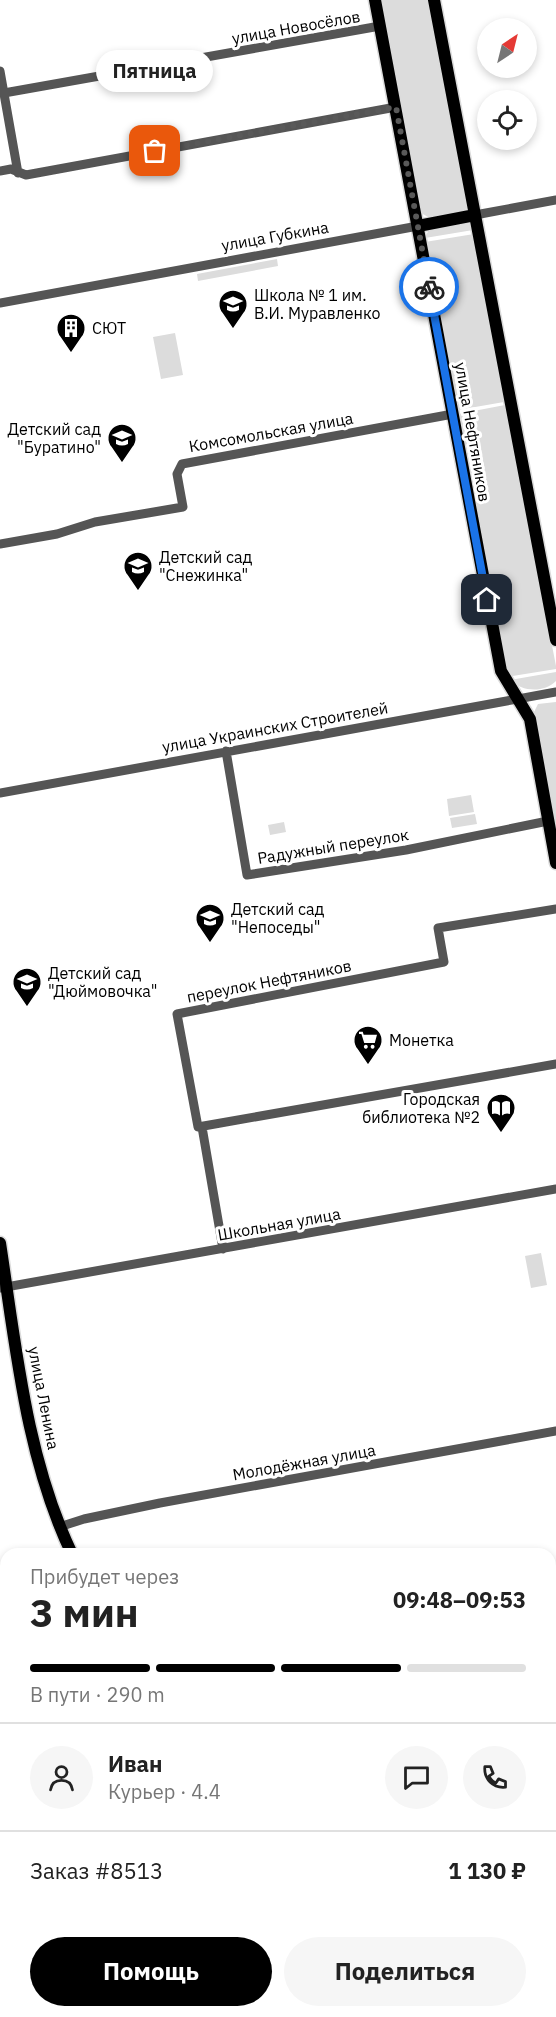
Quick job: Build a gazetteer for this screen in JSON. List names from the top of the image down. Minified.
{"streets":{"main road":["улица Губкина","улица Нефтяников","улица Ленина"],"street":["улица Новосёлов","Комсомольская улица","улица Украинских Строителей","Радужный переулок","переулок Нефтяников","Школьная улица","Молодёжная улица"]},"crossings":[["улица Новосёлов","улица Нефтяников"],["улица Губкина","улица Нефтяников"],["Комсомольская улица","улица Нефтяников"],["улица Нефтяников","улица Украинских Строителей"],["улица Нефтяников","Радужный переулок"],["улица Украинских Строителей","Радужный переулок"],["переулок Нефтяников","Школьная улица"],["Школьная улица","улица Ленина"],["улица Ленина","Молодёжная улица"]],"places":{"other":["Пятница"],"school or university":["Школа № 1 им. В.И. Муравленко","Детский сад \"Буратино\"","Детский сад \"Снежинка\"","Детский сад \"Непоседы\"","Детский сад \"Дюймовочка\""],"building":["СЮТ"],"supermarket":["Монетка"],"library":["Городская библиотека №2"]},"north":"top right","page":{"bubble":"Пятница","heading":["3 мин","Прибудет через","09:48–09:53"],"panel":["Иван","Курьер · 4.4","Заказ #8513","1 130 ₽"],"bar":"В пути · 290 m","buttons":["Помощь","Поделиться"]}}
